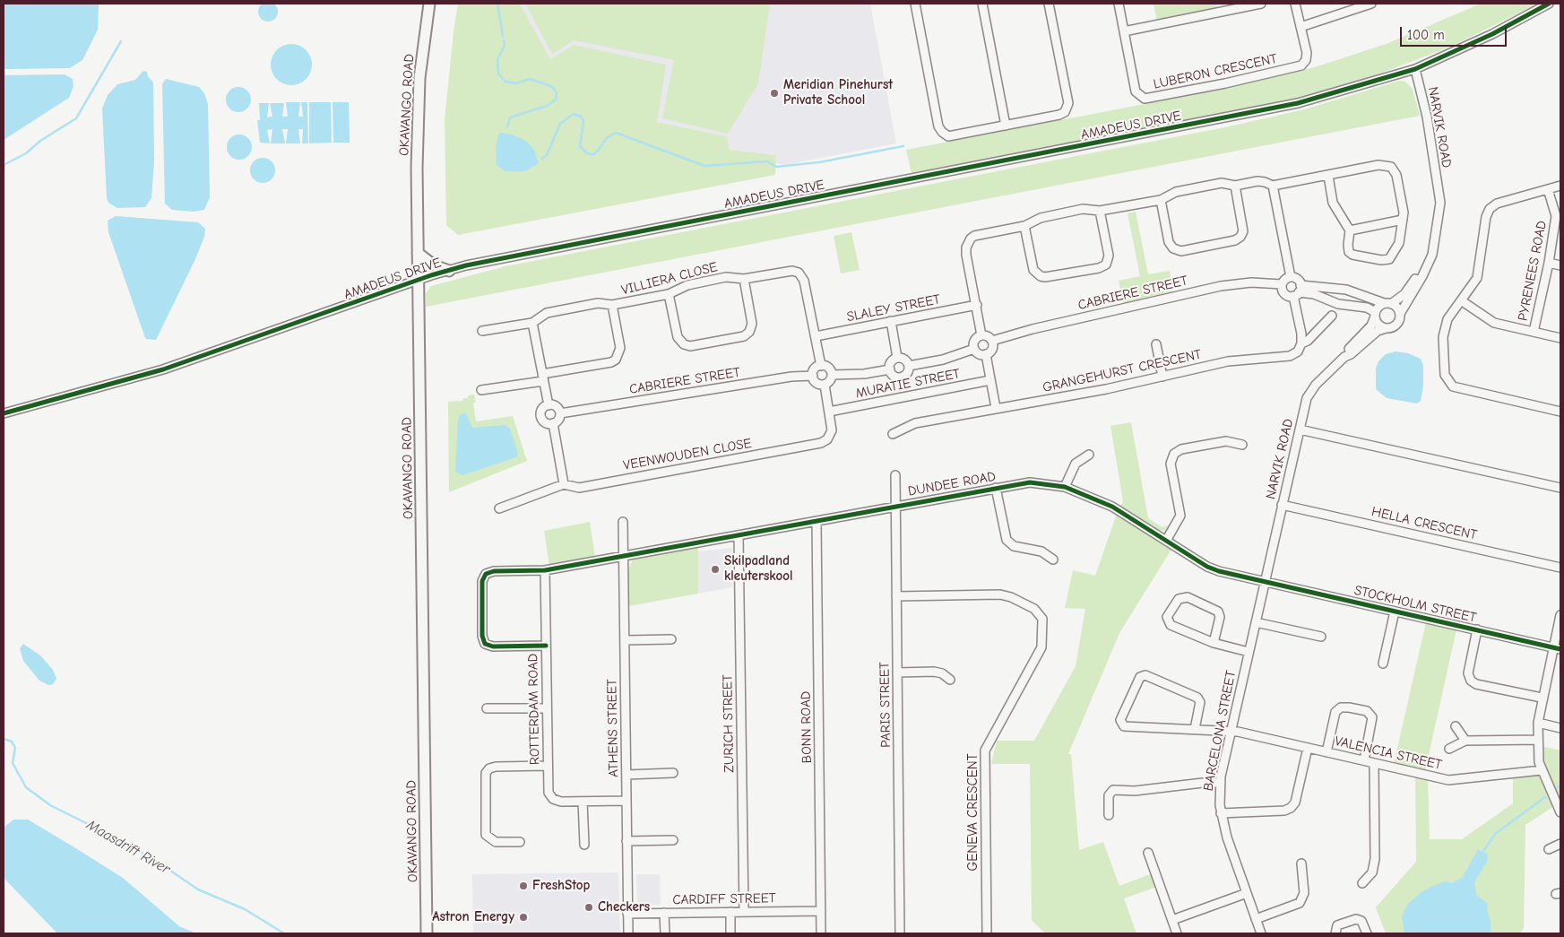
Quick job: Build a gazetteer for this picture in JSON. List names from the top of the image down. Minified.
{"streets":{"main road":["OKAVANGO ROAD"],"street":["LUBERON CRESCENT","AMADEUS DRIVE","NARVIK ROAD","PYRENEES ROAD","VILLIERA CLOSE","CABRIERE STREET","SLALEY STREET","GRANGEHURST CRESCENT","MURATIE STREET","VEENWOUDEN CLOSE","DUNDEE ROAD","HELLA CRESCENT","STOCKHOLM STREET","PARIS STREET","ROTTERDAM ROAD","ZURICH STREET","BONN ROAD","ATHENS STREET","BARCELONA STREET","VALENCIA STREET","GENEVA CRESCENT","CARDIFF STREET"]},"crossings":[["OKAVANGO ROAD","AMADEUS DRIVE"],["AMADEUS DRIVE","NARVIK ROAD"],["NARVIK ROAD","DUNDEE ROAD"],["NARVIK ROAD","HELLA CRESCENT"],["NARVIK ROAD","STOCKHOLM STREET"],["NARVIK ROAD","BARCELONA STREET"],["VILLIERA CLOSE","CABRIERE STREET"],["VILLIERA CLOSE","SLALEY STREET"],["VILLIERA CLOSE","VEENWOUDEN CLOSE"],["CABRIERE STREET","VEENWOUDEN CLOSE"],["MURATIE STREET","VEENWOUDEN CLOSE"],["DUNDEE ROAD","STOCKHOLM STREET"],["DUNDEE ROAD","PARIS STREET"],["DUNDEE ROAD","ZURICH STREET"],["DUNDEE ROAD","BONN ROAD"],["DUNDEE ROAD","ATHENS STREET"],["DUNDEE ROAD","BARCELONA STREET"],["STOCKHOLM STREET","BARCELONA STREET"],["PARIS STREET","GENEVA CRESCENT"],["ROTTERDAM ROAD","ATHENS STREET"],["ZURICH STREET","CARDIFF STREET"],["BONN ROAD","CARDIFF STREET"],["ATHENS STREET","CARDIFF STREET"],["BARCELONA STREET","VALENCIA STREET"]],"water":["Maasdrift River"],"places":["Meridian Pinehurst Private School","Skilpadland kleuterskool","FreshStop","Checkers","Astron Energy"],"scale_bar":"100 m"}
